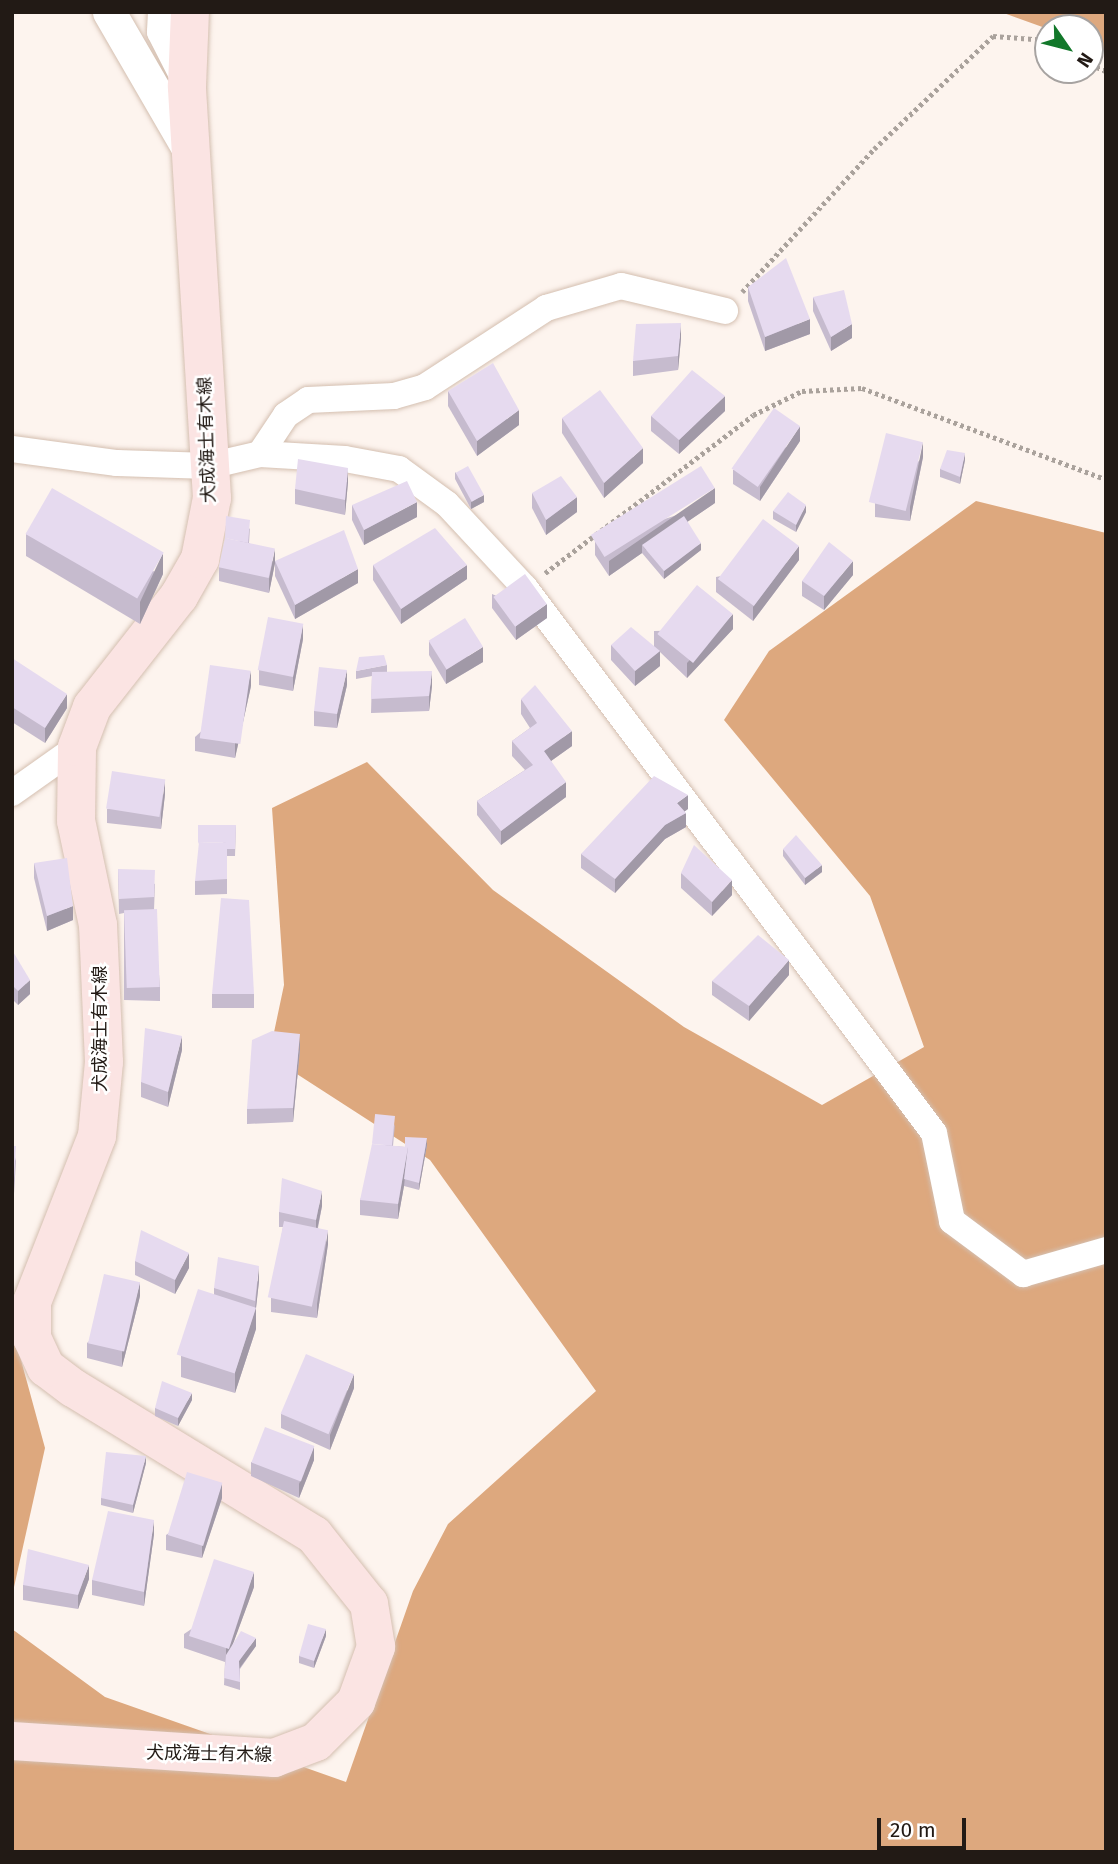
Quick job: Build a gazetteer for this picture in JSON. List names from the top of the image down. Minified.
{"streets":{"main road":["犬成海士有木線"]},"scale_bar":"20 m","north":"bottom right"}
